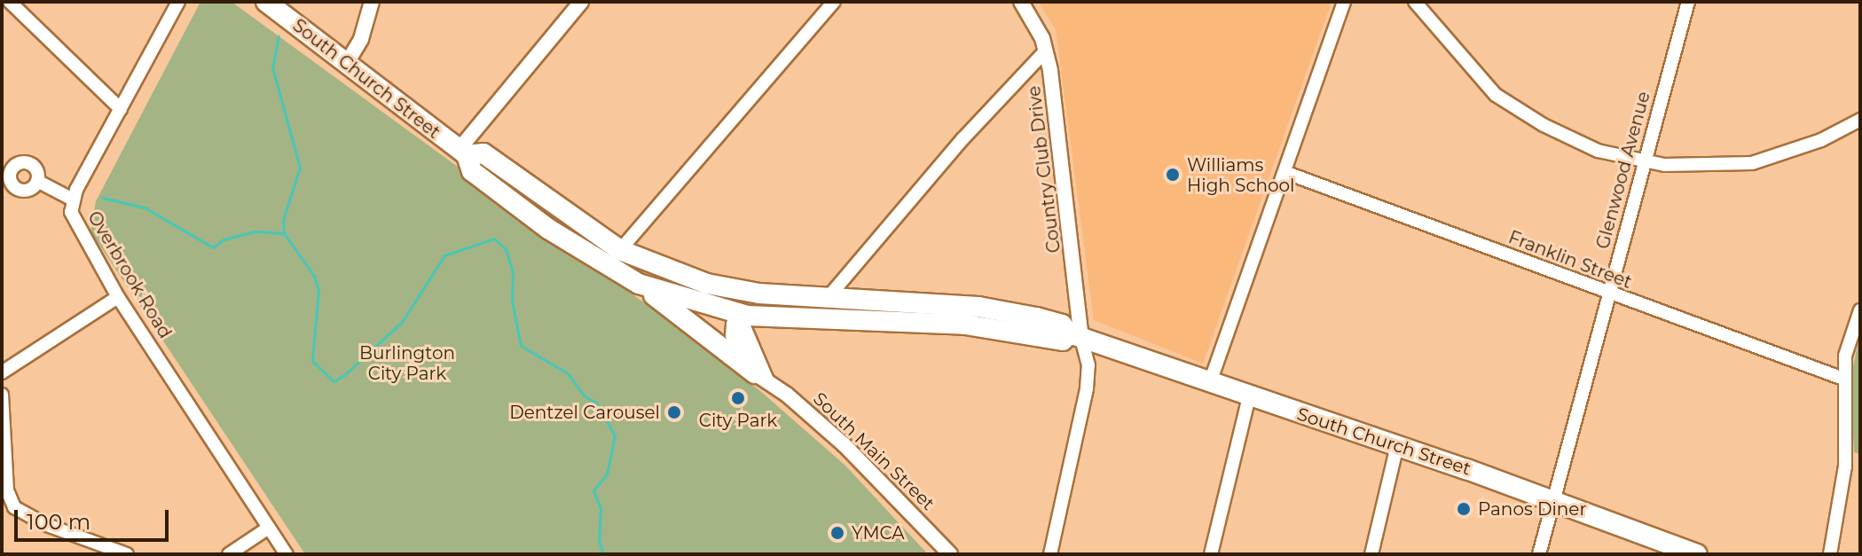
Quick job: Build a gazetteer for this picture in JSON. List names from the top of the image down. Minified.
{"streets":{"main road":["South Church Street"],"street":["Country Club Drive","Glenwood Avenue","Franklin Street","Overbrook Road","South Main Street"]},"crossings":[["South Church Street","Country Club Drive"],["South Church Street","Glenwood Avenue"],["South Church Street","South Main Street"],["Glenwood Avenue","Franklin Street"]],"parks":["Burlington City Park"],"places":["Williams High School","City Park","Dentzel Carousel","Panos Diner","YMCA"],"scale_bar":"100 m"}
